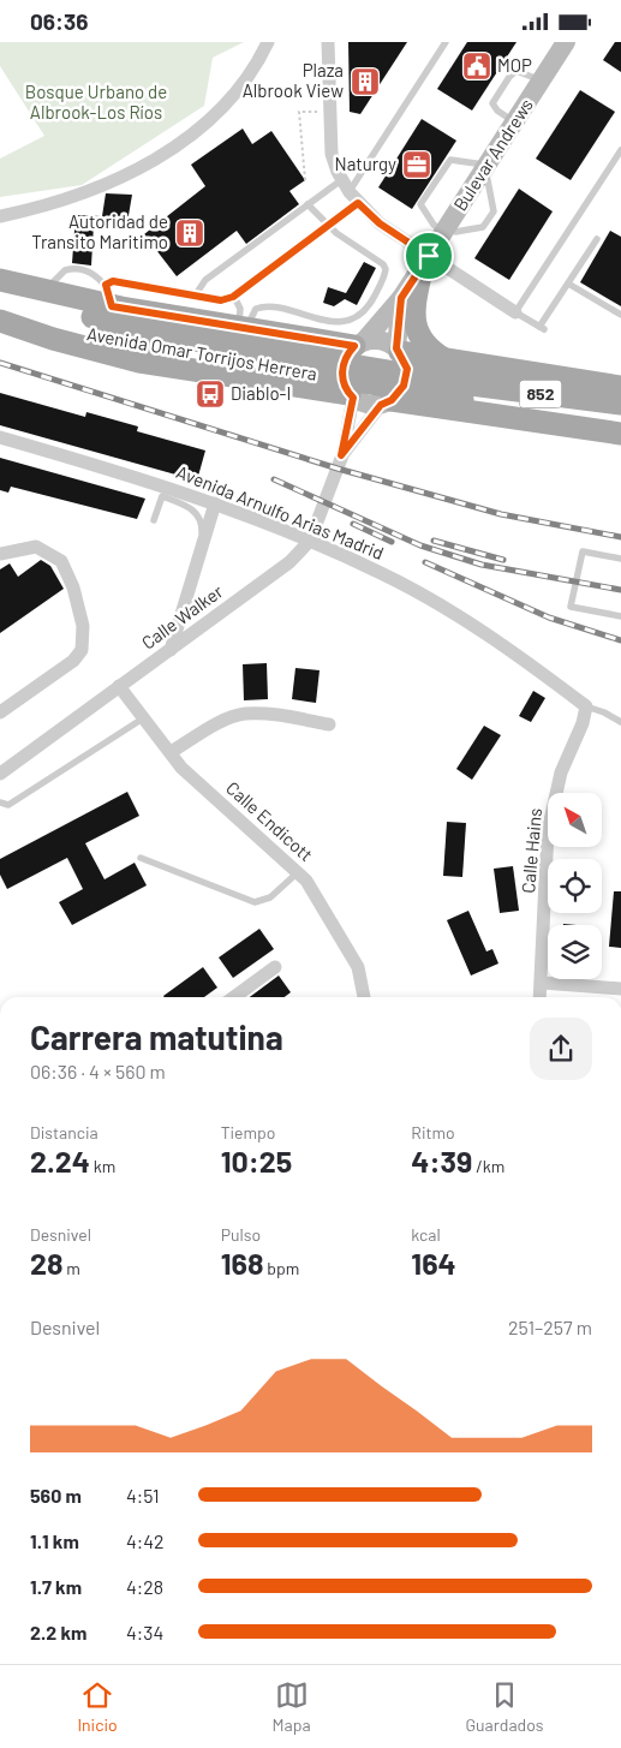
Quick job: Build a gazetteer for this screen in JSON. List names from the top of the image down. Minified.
{"streets":{"main road":["Avenida Omar Torrijos Herrera","852"],"street":["Bulevar Andrews","Avenida Arnulfo Arias Madrid","Calle Walker","Calle Endicott","Calle Hains"]},"crossings":[["Bulevar Andrews","Calle Walker"],["Avenida Arnulfo Arias Madrid","Calle Walker"],["Avenida Arnulfo Arias Madrid","Calle Hains"],["Calle Walker","Calle Endicott"]],"parks":["Bosque Urbano de Albrook-Los Ríos"],"places":{"public building":["MOP"],"building":["Plaza Albrook View","Autoridad de Transito Maritimo"],"office":["Naturgy"],"bus stop":["Diablo-I"]},"north":"top left","page":{"status":"06:36","heading":["Carrera matutina","06:36 · 4 × 560 m"],"stats":[["Distancia","2.24 km"],["Tiempo","10:25"],["Ritmo","4:39 /km"],["Desnivel","28 m"],["Pulso","168 bpm"],["kcal","164"]],"chart":["Desnivel","251–257 m"],"list":[{"name":"560 m","note":"4:51"},{"name":"1.1 km","note":"4:42"},{"name":"1.7 km","note":"4:28"},{"name":"2.2 km","note":"4:34"}],"tabs":["Inicio","Mapa","Guardados"]}}
